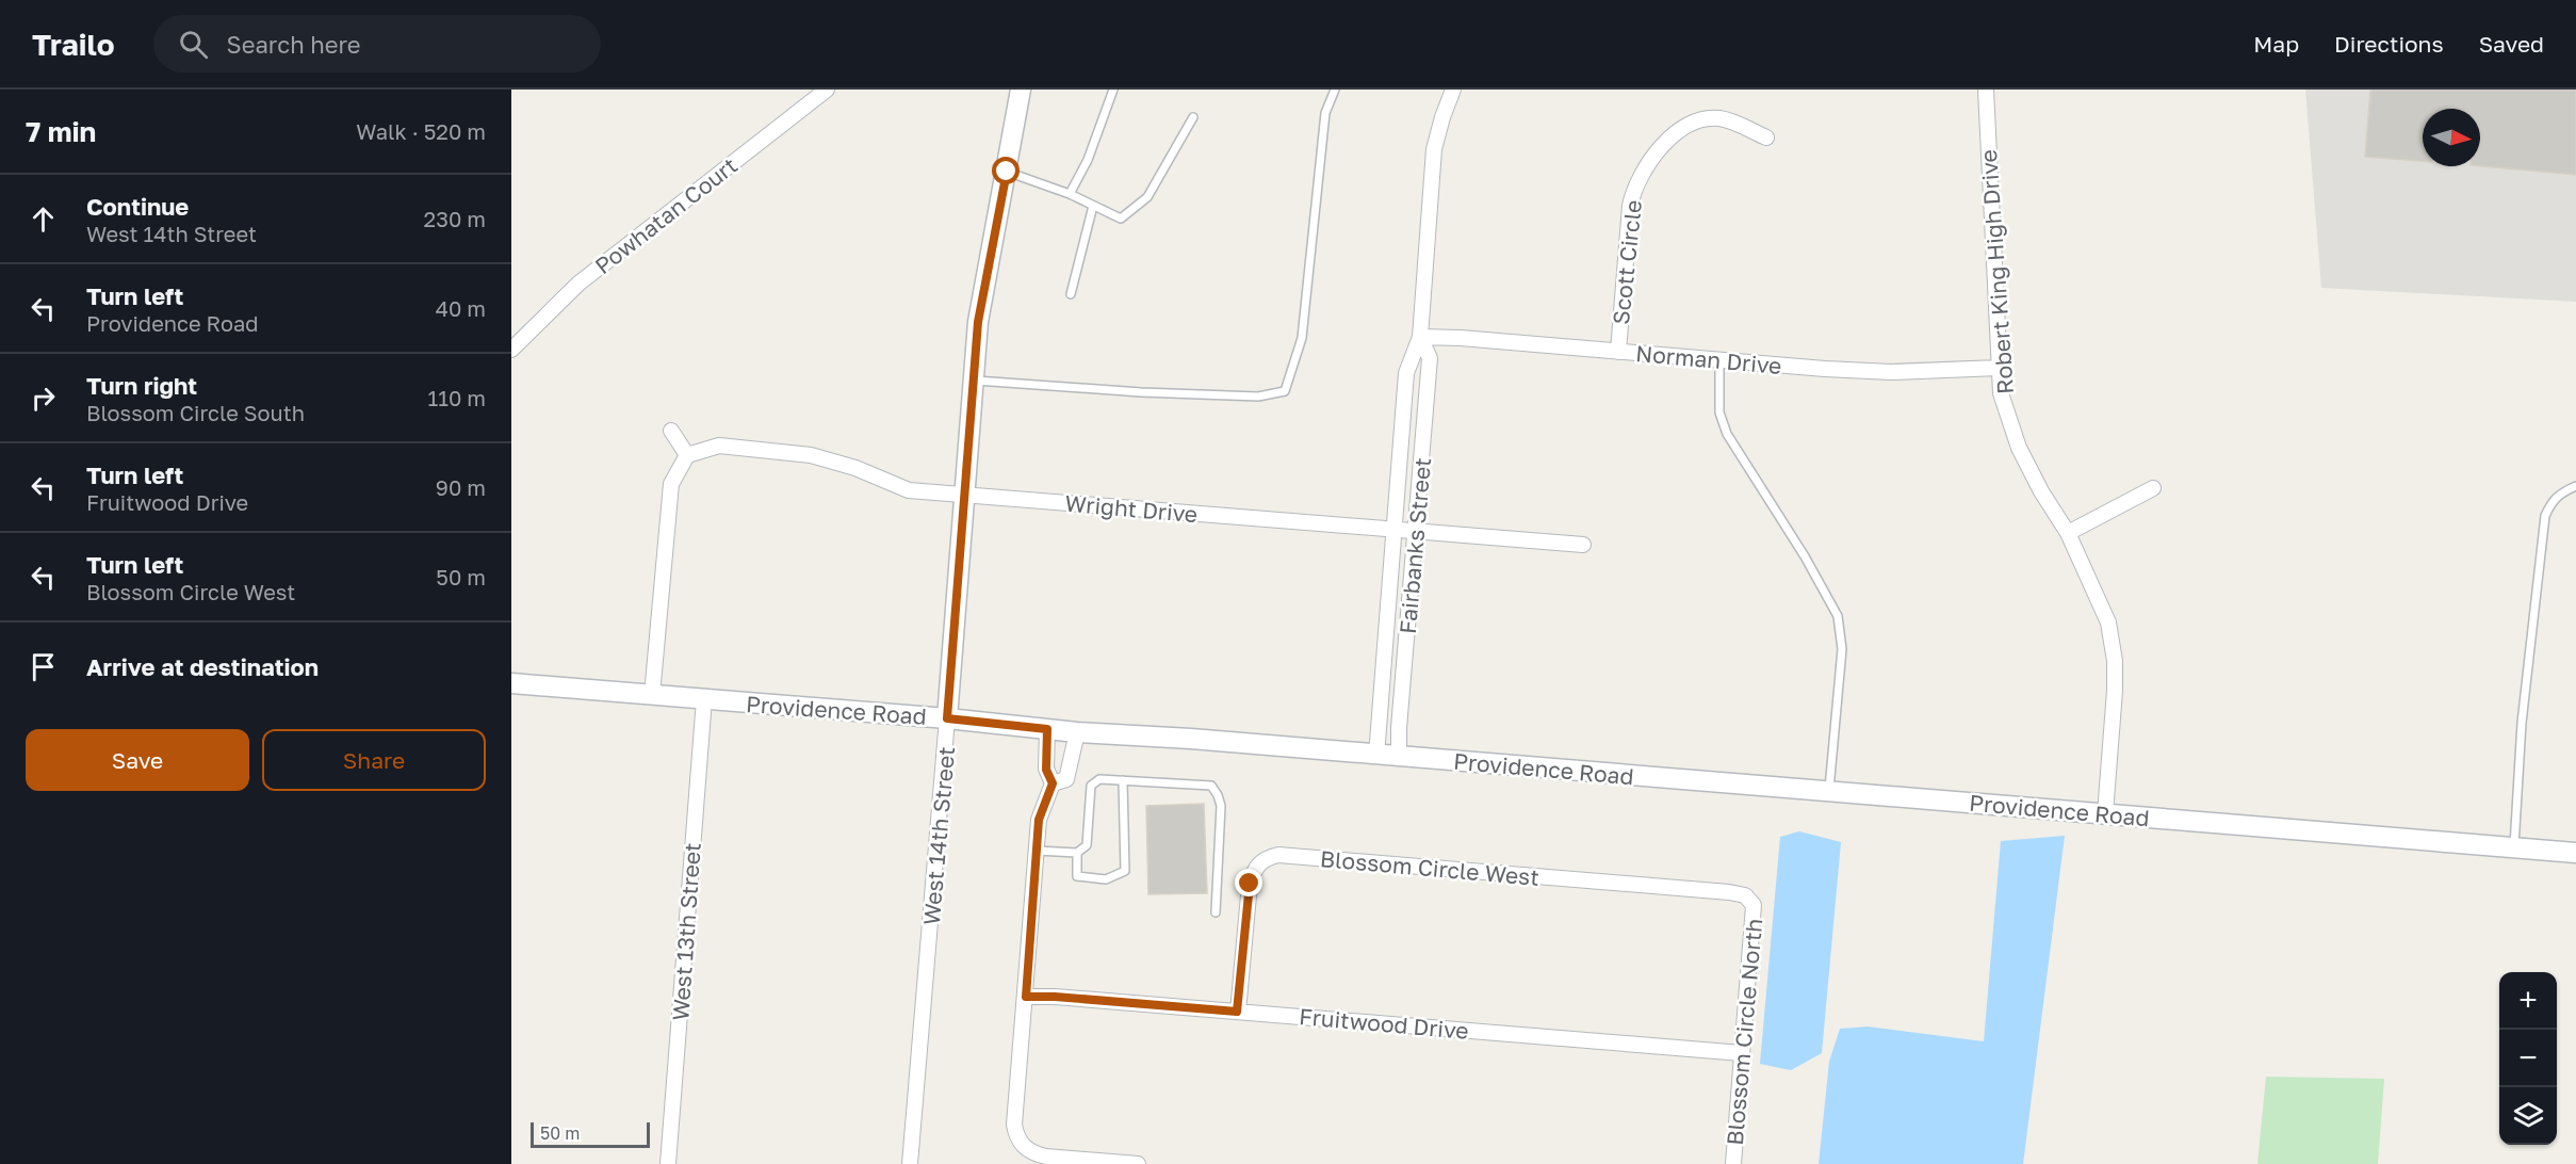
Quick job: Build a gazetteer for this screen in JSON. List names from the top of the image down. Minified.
{"streets":{"street":["Powhatan Court","Scott Circle","Robert King High Drive","Norman Drive","Wright Drive","Fairbanks Street","Providence Road","West 14th Street","Blossom Circle West","West 13th Street","Fruitwood Drive","Blossom Circle North"]},"crossings":[["Scott Circle","Norman Drive"],["Robert King High Drive","Norman Drive"],["Robert King High Drive","Providence Road"],["Norman Drive","Fairbanks Street"],["Wright Drive","Fairbanks Street"],["Wright Drive","West 14th Street"],["Fairbanks Street","Providence Road"],["Providence Road","West 14th Street"],["Providence Road","West 13th Street"],["Blossom Circle West","Fruitwood Drive"],["Blossom Circle West","Blossom Circle North"],["Fruitwood Drive","Blossom Circle North"]],"scale_bar":"50 m","north":"right","page":{"header":"Trailo","search":"Search here","nav":["Map","Directions","Saved"],"heading":["7 min","Walk · 520 m"],"list":[["Continue","West 14th Street","230 m"],["Turn left","Providence Road","40 m"],["Turn right","Blossom Circle South","110 m"],["Turn left","Fruitwood Drive","90 m"],["Turn left","Blossom Circle West","50 m"],"Arrive at destination"],"buttons":["Save","Share"],"map_buttons":["+","−"],"scale":"50 m"}}
